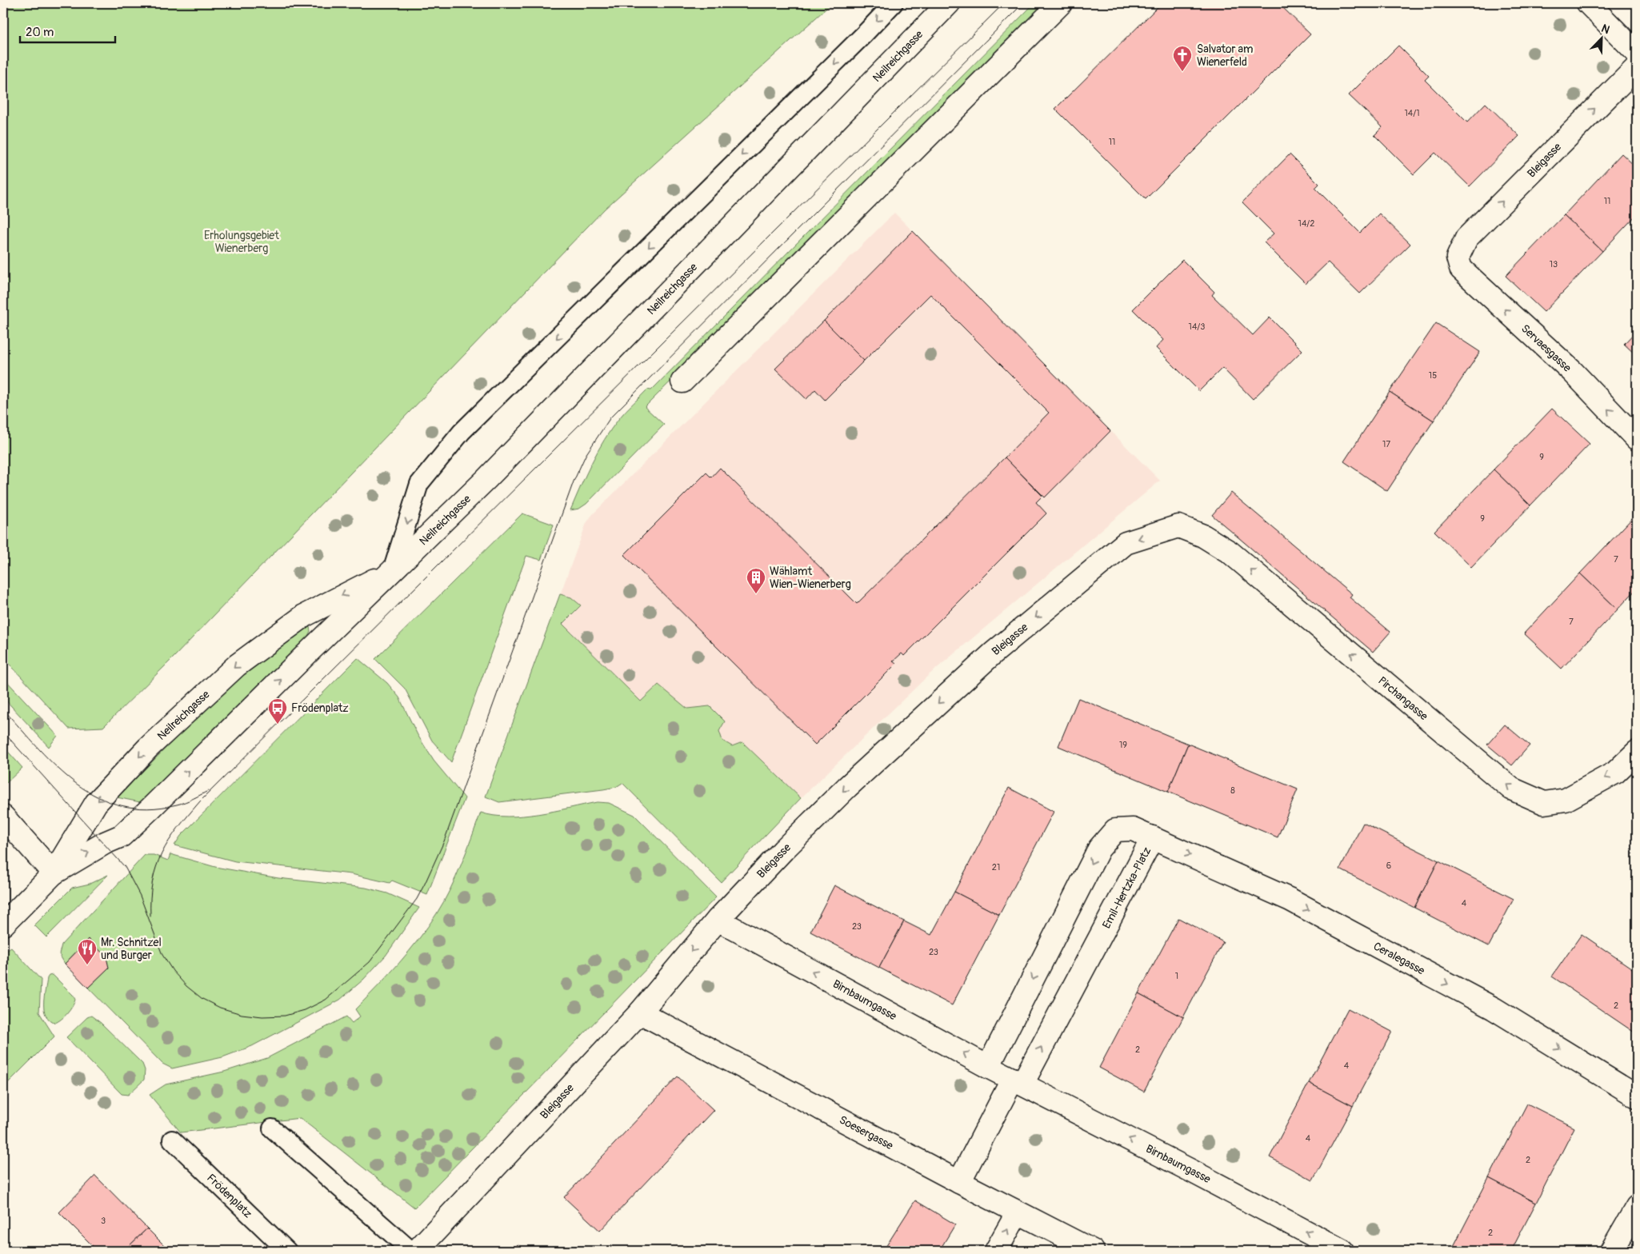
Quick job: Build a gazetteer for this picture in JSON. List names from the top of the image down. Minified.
{"streets":{"street":["Neilreichgasse","Bleigasse","Servaesgasse","Pirchangasse","Emil-Hertzka-Platz","Ceralegasse","Birnbaumgasse","Soesergasse"],"lane":["Frödenplatz"]},"crossings":[["Bleigasse","Servaesgasse"],["Bleigasse","Pirchangasse"],["Bleigasse","Birnbaumgasse"],["Bleigasse","Soesergasse"],["Emil-Hertzka-Platz","Ceralegasse"],["Emil-Hertzka-Platz","Birnbaumgasse"]],"one_way":["Servaesgasse","Pirchangasse","Ceralegasse","Birnbaumgasse"],"parks":["Erholungsgebiet Wienerberg"],"places":{"church":["Salvator am Wienerfeld"],"building":["Wählamt Wien-Wienerberg"],"bus stop":["Frödenplatz"],"restaurant":["Mr. Schnitzel und Burger"]},"house_numbers":["14/1","11","11","14/2","13","14/3","15","17","9","9","7","7","19","8","6","21","4","23","23","1","2","2","4","4","2","3","2"],"scale_bar":"20 m","north":"top right"}
